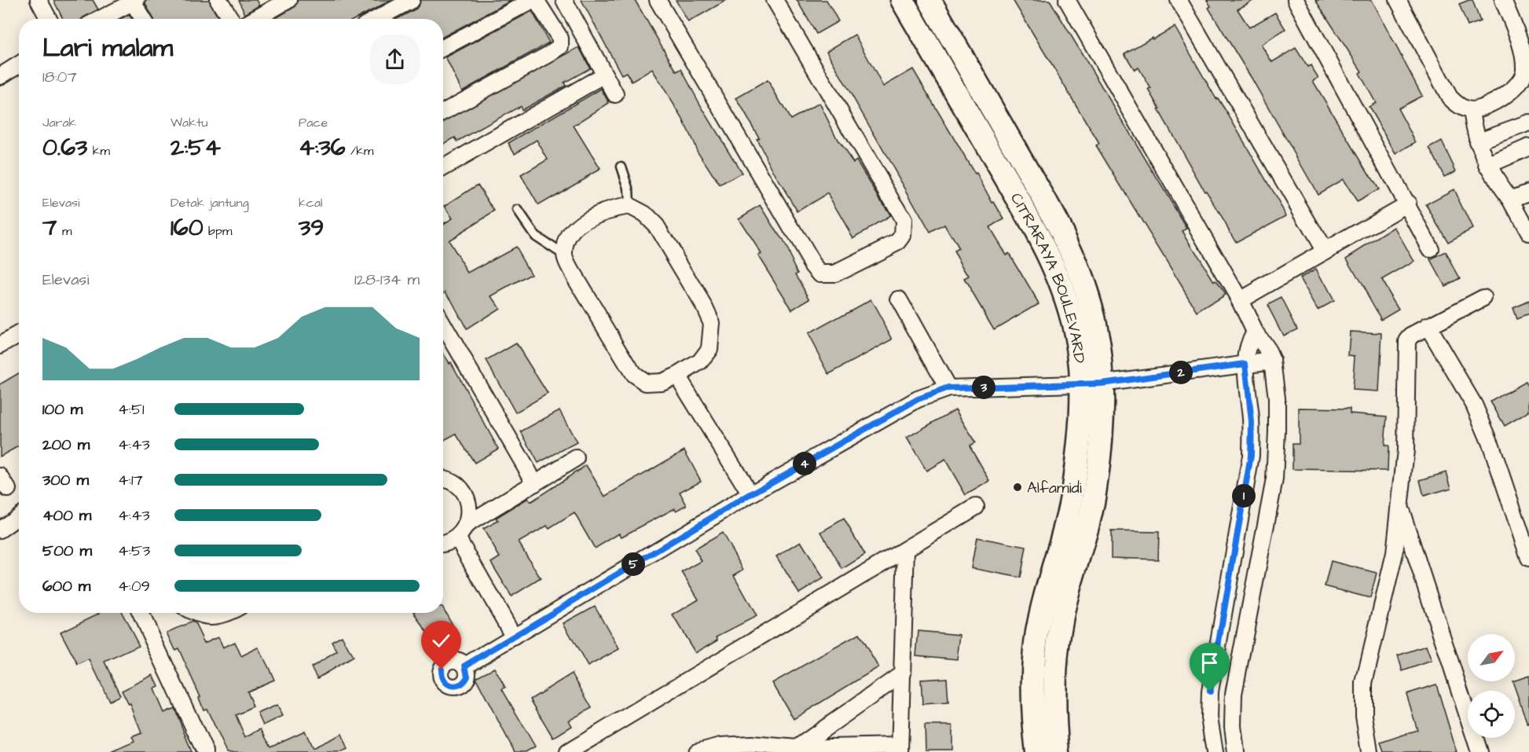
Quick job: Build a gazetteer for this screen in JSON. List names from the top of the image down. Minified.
{"streets":{"main road":["CITRARAYA BOULEVARD"]},"places":["Alfamidi"],"north":"top right","page":{"heading":["Lari malam","18:07"],"stats":[["Jarak","0.63 km"],["Waktu","2:54"],["Pace","4:36 /km"],["Elevasi","7 m"],["Detak jantung","160 bpm"],["kcal","39"]],"chart":["Elevasi","128–134 m"],"pins":["2","3","4","1","5"],"list":[{"name":"100 m","note":"4:51"},{"name":"200 m","note":"4:43"},{"name":"300 m","note":"4:17"},{"name":"400 m","note":"4:43"},{"name":"500 m","note":"4:53"},{"name":"600 m","note":"4:09"}]}}
